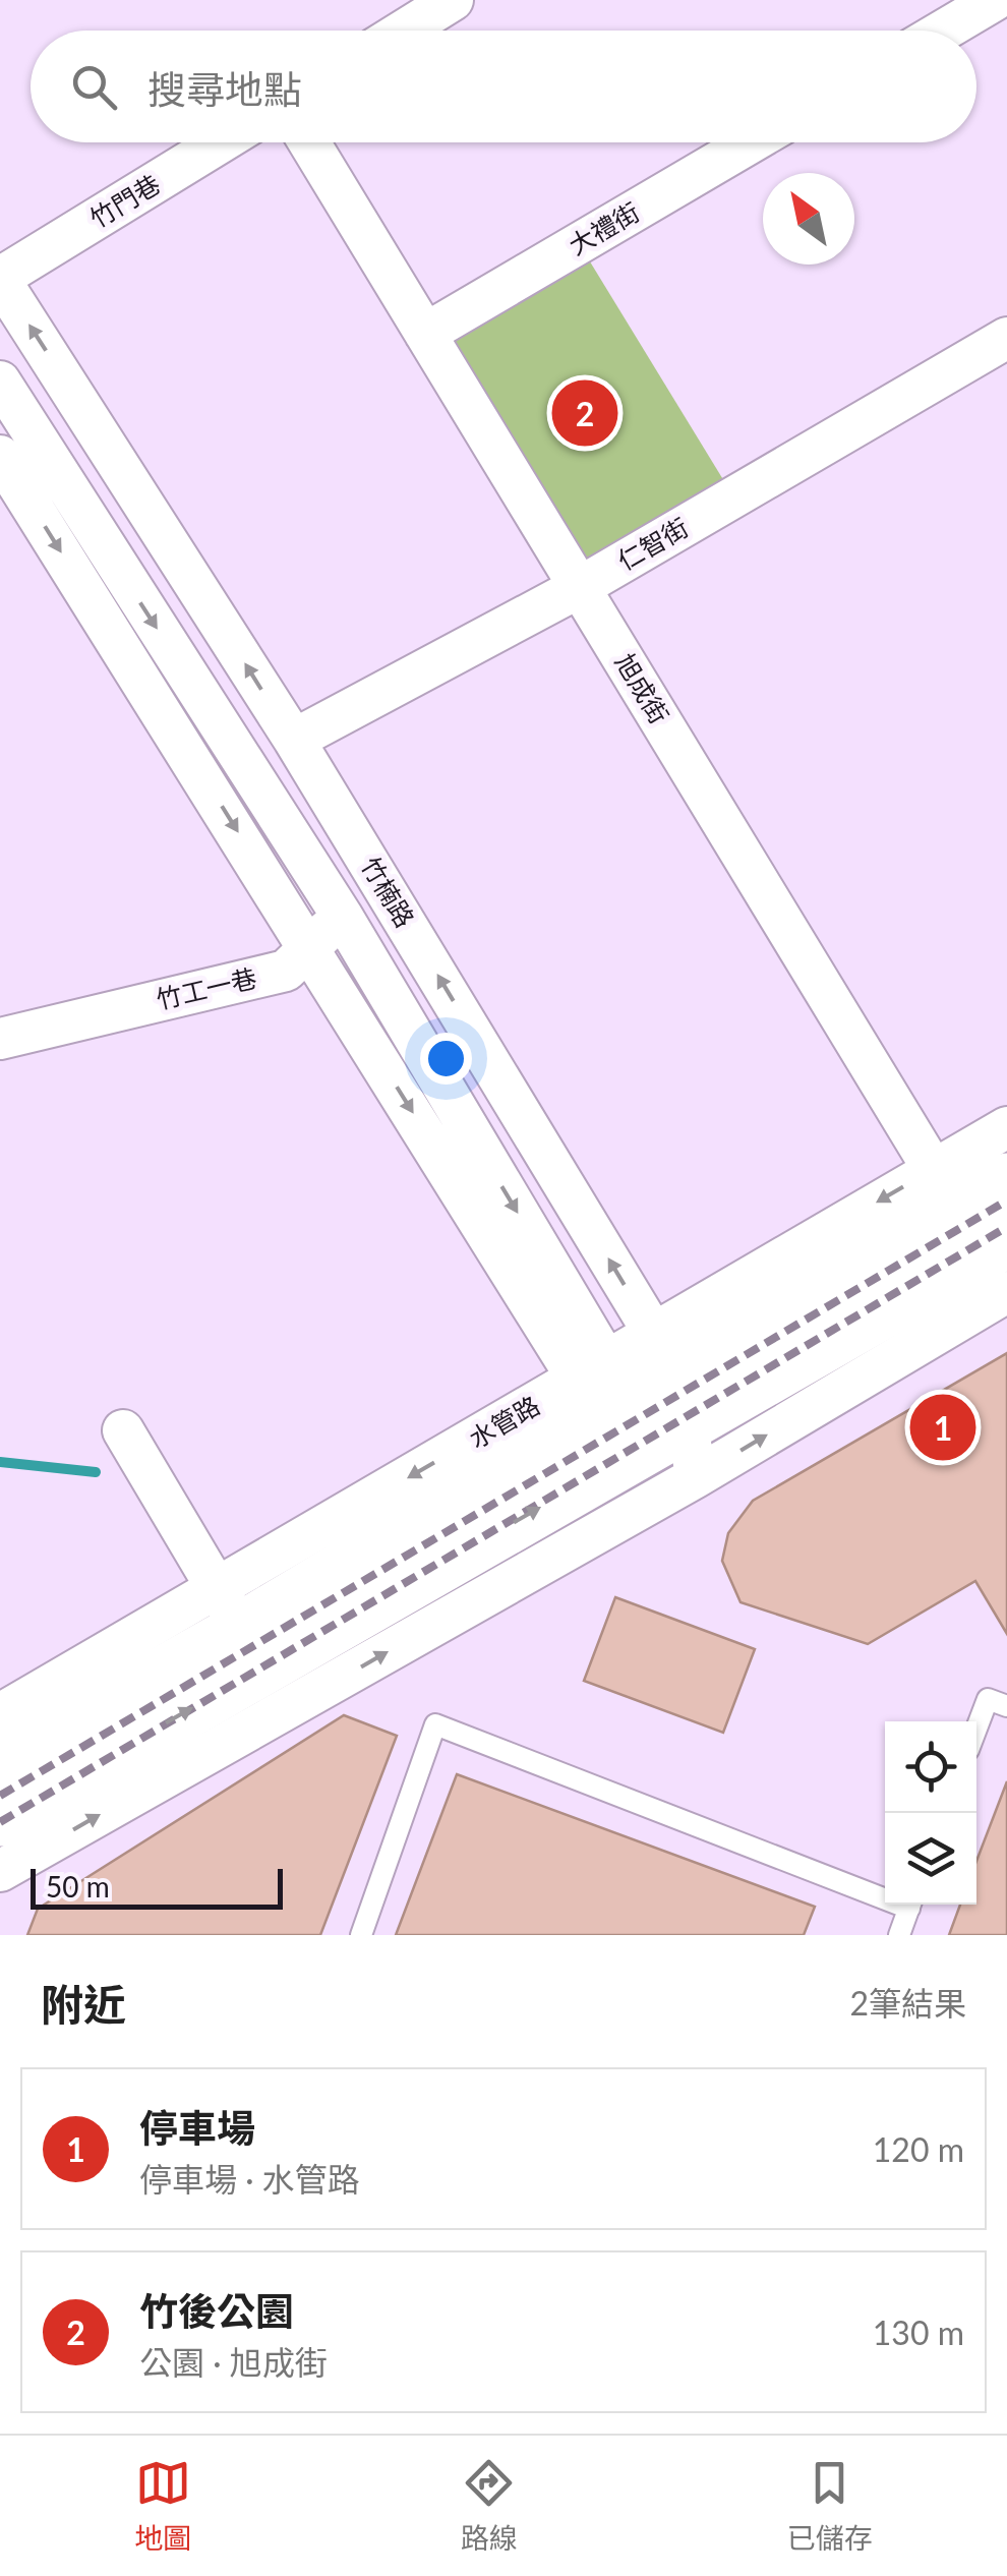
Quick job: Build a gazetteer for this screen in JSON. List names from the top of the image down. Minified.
{"streets":{"street":["竹門巷","大禮街","仁智街","旭成街","竹楠路","竹工一巷","水管路"]},"crossings":[["竹門巷","竹楠路"],["大禮街","旭成街"],["仁智街","旭成街"],["仁智街","竹楠路"],["旭成街","水管路"],["竹楠路","竹工一巷"],["竹楠路","水管路"]],"scale_bar":"50 m","north":"top left","page":{"search":"搜尋地點","pins":["2","1"],"scale":"50 m","heading":["附近","2筆結果"],"list":[{"mark":"1","name":"停車場","note":"停車場 · 水管路","value":"120 m"},{"mark":"2","name":"竹後公園","note":"公園 · 旭成街","value":"130 m"}],"nav":["地圖","路線","已儲存"]}}
